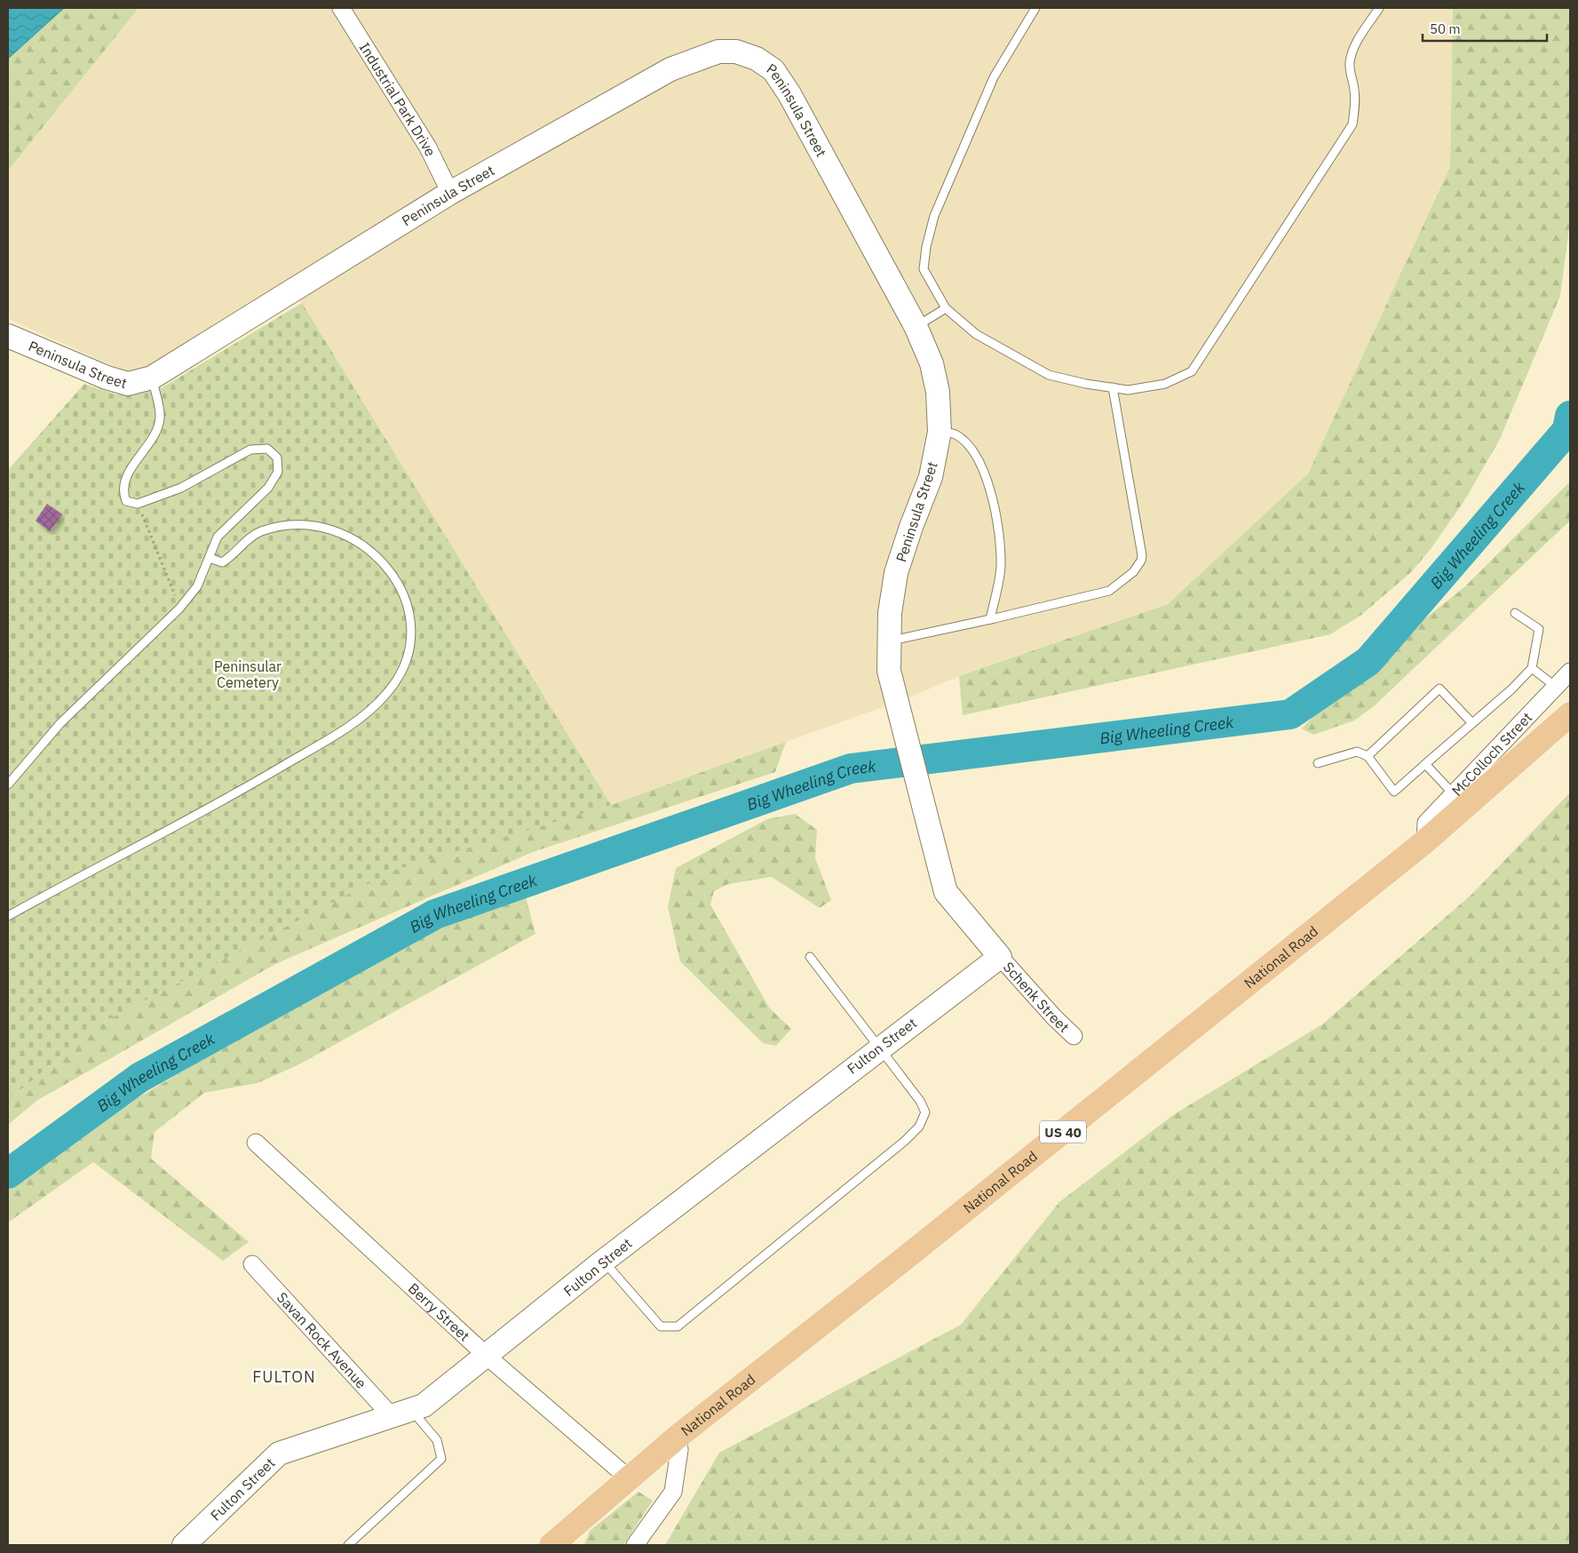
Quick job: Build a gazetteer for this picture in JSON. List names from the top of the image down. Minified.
{"streets":{"main road":["National Road","US 40"],"street":["Industrial Park Drive","Peninsula Street","McColloch Street","Schenk Street","Fulton Street","Berry Street","Savan Rock Avenue"]},"crossings":[["Industrial Park Drive","Peninsula Street"],["Peninsula Street","Schenk Street"],["Peninsula Street","Fulton Street"],["McColloch Street","National Road"],["National Road","Berry Street"],["Schenk Street","Fulton Street"],["Fulton Street","Berry Street"],["Fulton Street","Savan Rock Avenue"]],"districts":["FULTON"],"water":["Big Wheeling Creek"],"parks":["Peninsular Cemetery"],"scale_bar":"50 m"}
